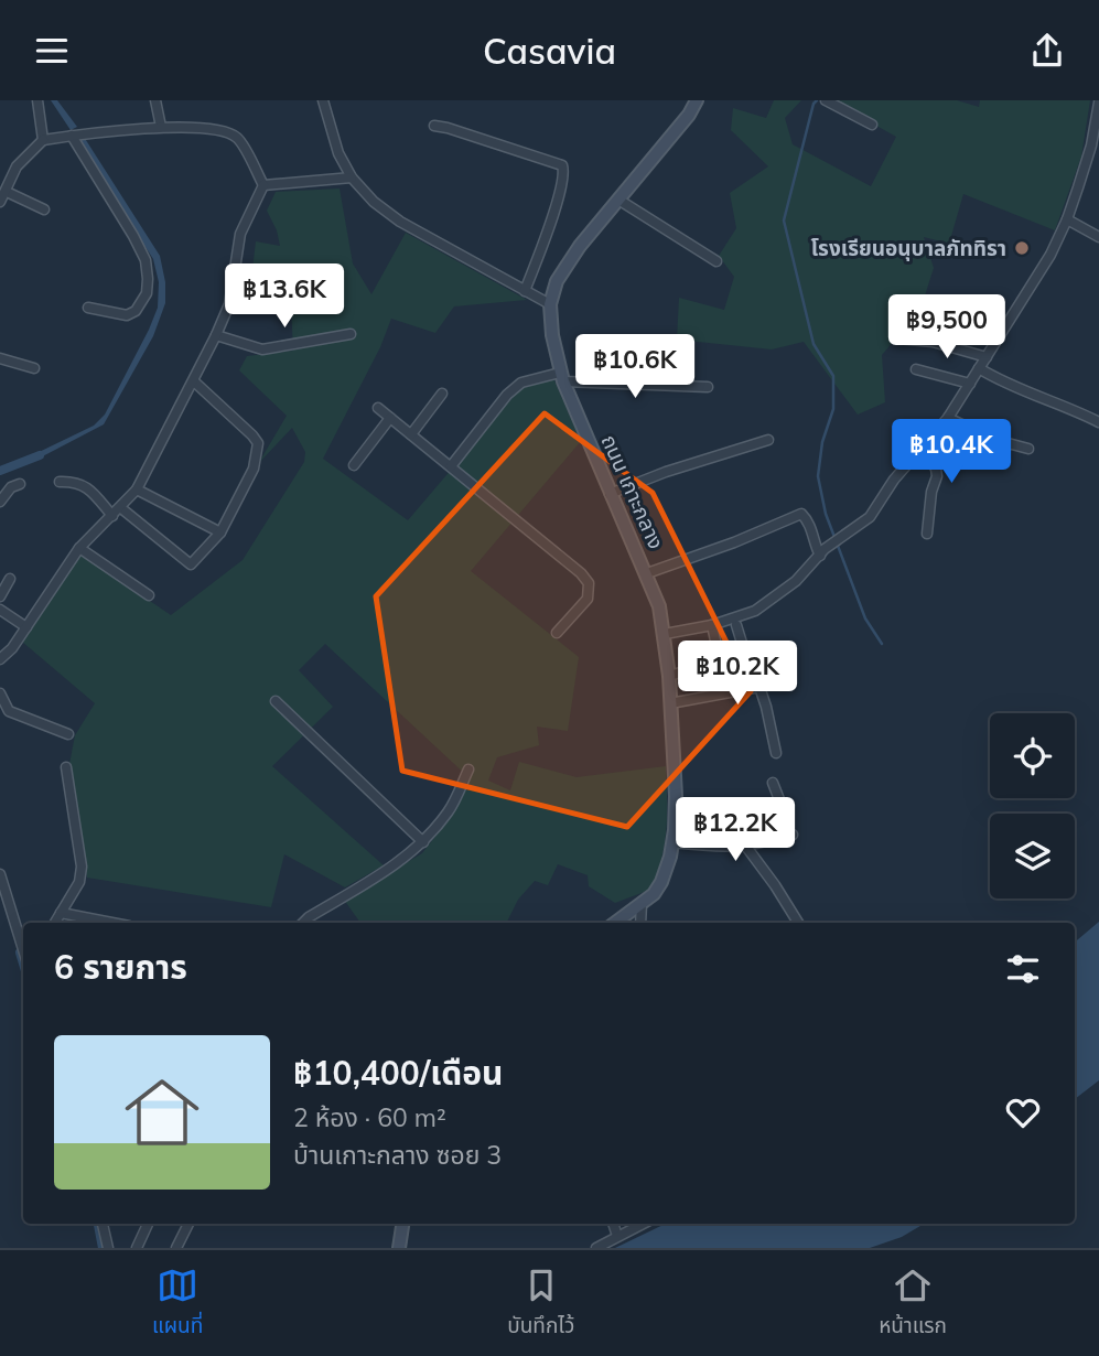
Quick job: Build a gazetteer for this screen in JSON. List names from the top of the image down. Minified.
{"streets":{"street":["ถนน เกาะกลาง"]},"places":["โรงเรียนอนุบาลภัททิรา"],"page":{"header":"Casavia","price":["฿13.6K","฿9,500","฿10.6K","฿10.4K","฿10.2K","฿12.2K"],"heading":"6 รายการ","list":[{"name":"฿10,400/เดือน","note":"2 ห้อง · 60 m² · บ้านเกาะกลาง ซอย 3"}],"tabs":["แผนที่","บันทึกไว้","หน้าแรก"]}}
